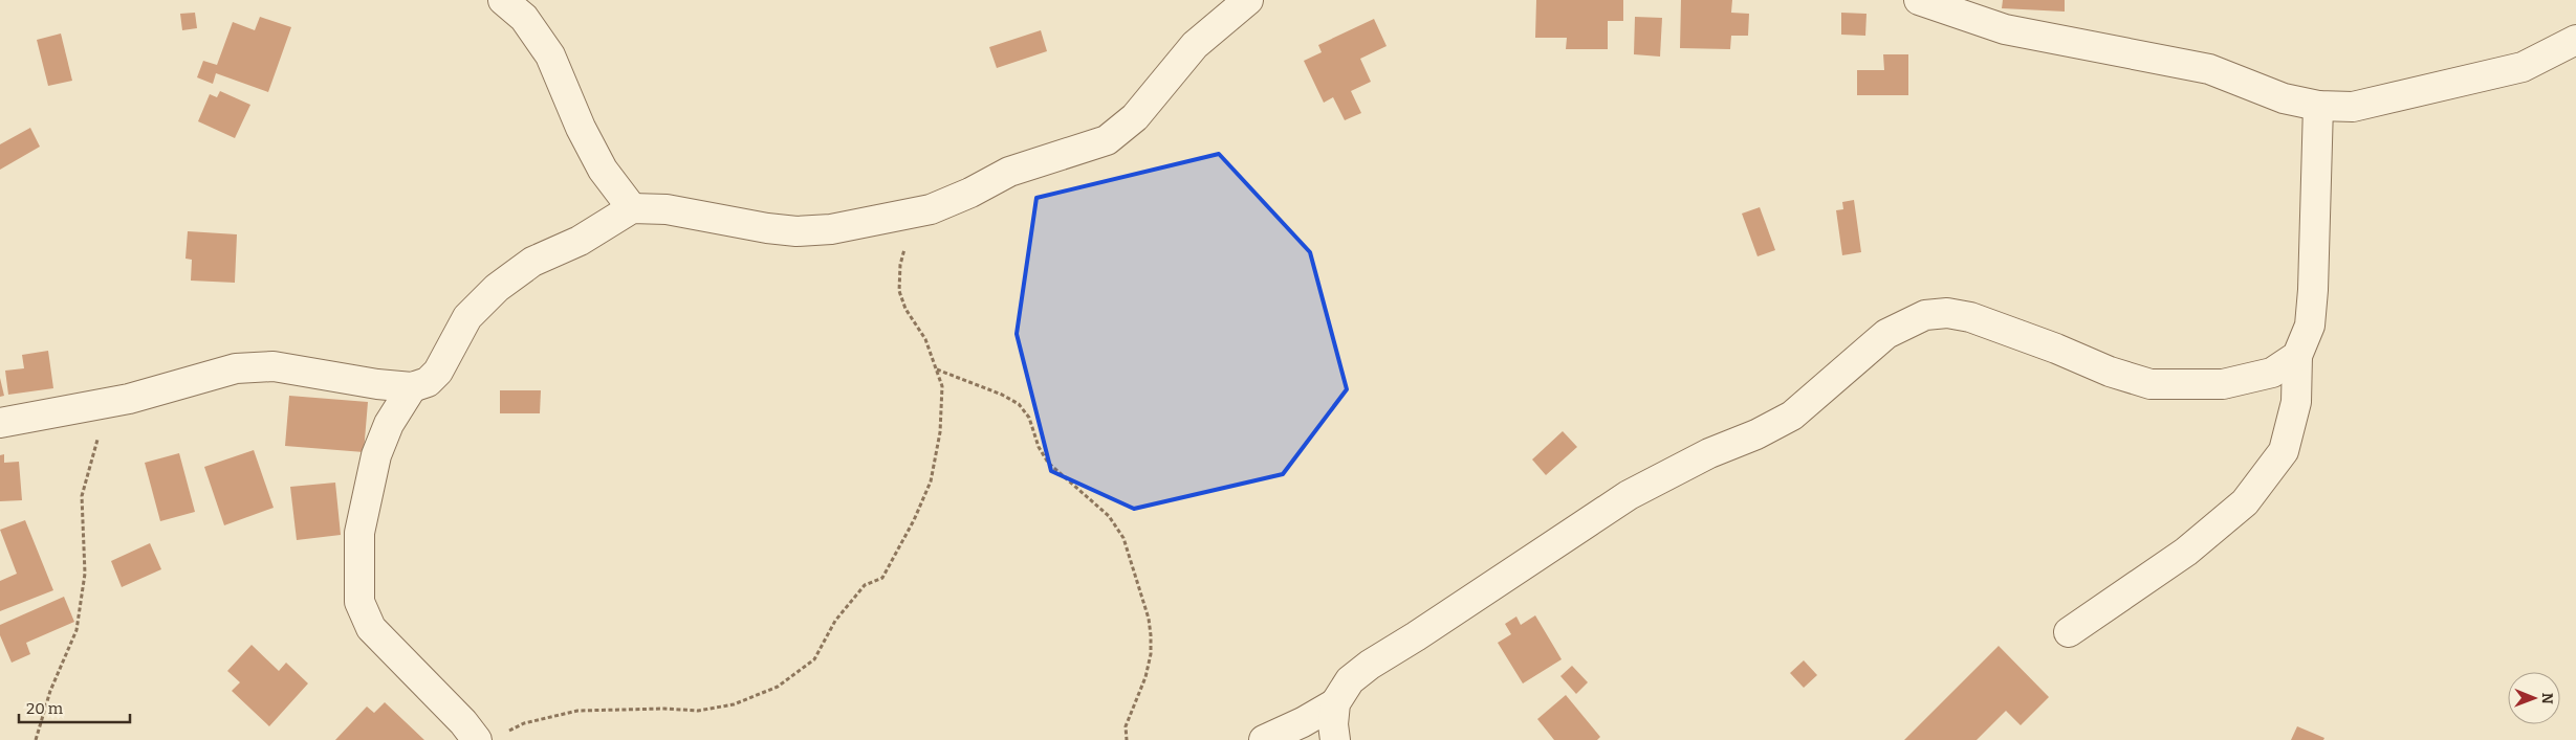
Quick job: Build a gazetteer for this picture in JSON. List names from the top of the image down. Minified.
{"scale_bar":"20 m","north":"right"}
